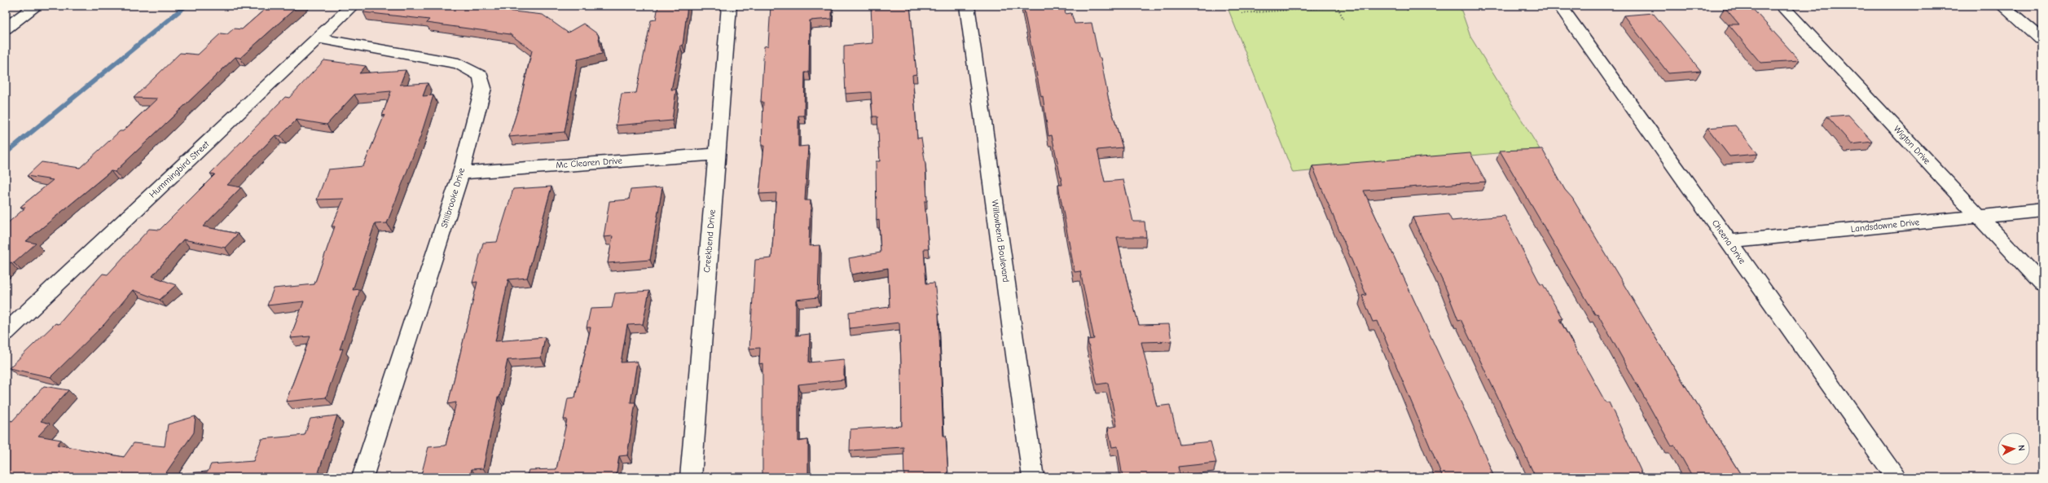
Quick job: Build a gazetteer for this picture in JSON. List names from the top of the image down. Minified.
{"streets":{"street":["Wigton Drive","Mc Clearen Drive","Hummingbird Street","Stillbrooke Drive","Landsdowne Drive","Creekbend Drive","Willowbend Boulevard","Cheena Drive"]},"crossings":[["Wigton Drive","Landsdowne Drive"],["Mc Clearen Drive","Stillbrooke Drive"],["Mc Clearen Drive","Creekbend Drive"],["Hummingbird Street","Stillbrooke Drive"],["Landsdowne Drive","Cheena Drive"]],"north":"right"}
